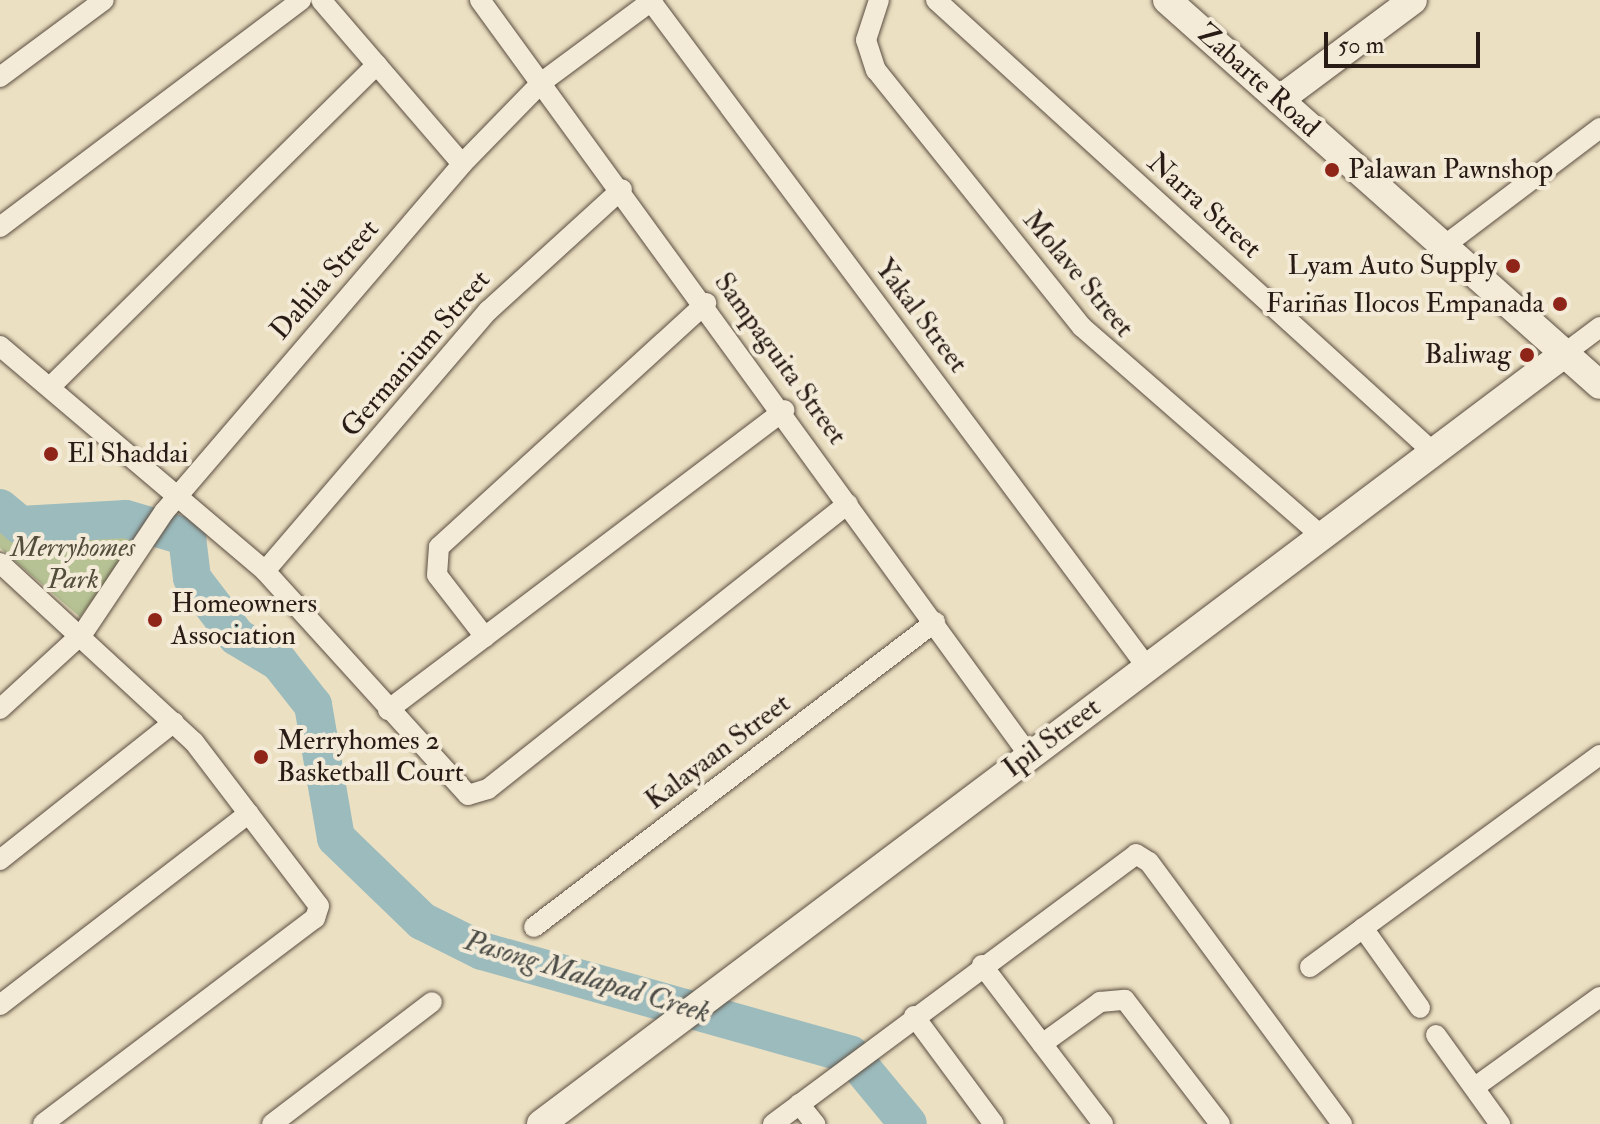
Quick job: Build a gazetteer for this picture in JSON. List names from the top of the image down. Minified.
{"streets":{"street":["Zabarte Road","Narra Street","Molave Street","Dahlia Street","Yakal Street","Germanium Street","Sampaguita Street","Ipil Street","Kalayaan Street"]},"crossings":[["Zabarte Road","Ipil Street"],["Narra Street","Ipil Street"],["Molave Street","Ipil Street"],["Dahlia Street","Yakal Street"],["Dahlia Street","Sampaguita Street"],["Yakal Street","Ipil Street"],["Germanium Street","Sampaguita Street"],["Sampaguita Street","Ipil Street"],["Sampaguita Street","Kalayaan Street"]],"water":["Pasong Malapad Creek"],"parks":["Merryhomes Park"],"places":["Palawan Pawnshop","Lyam Auto Supply","Fariñas Ilocos Empanada","Baliwag","El Shaddai","Homeowners Association","Merryhomes 2 Basketball Court"],"scale_bar":"50 m"}
